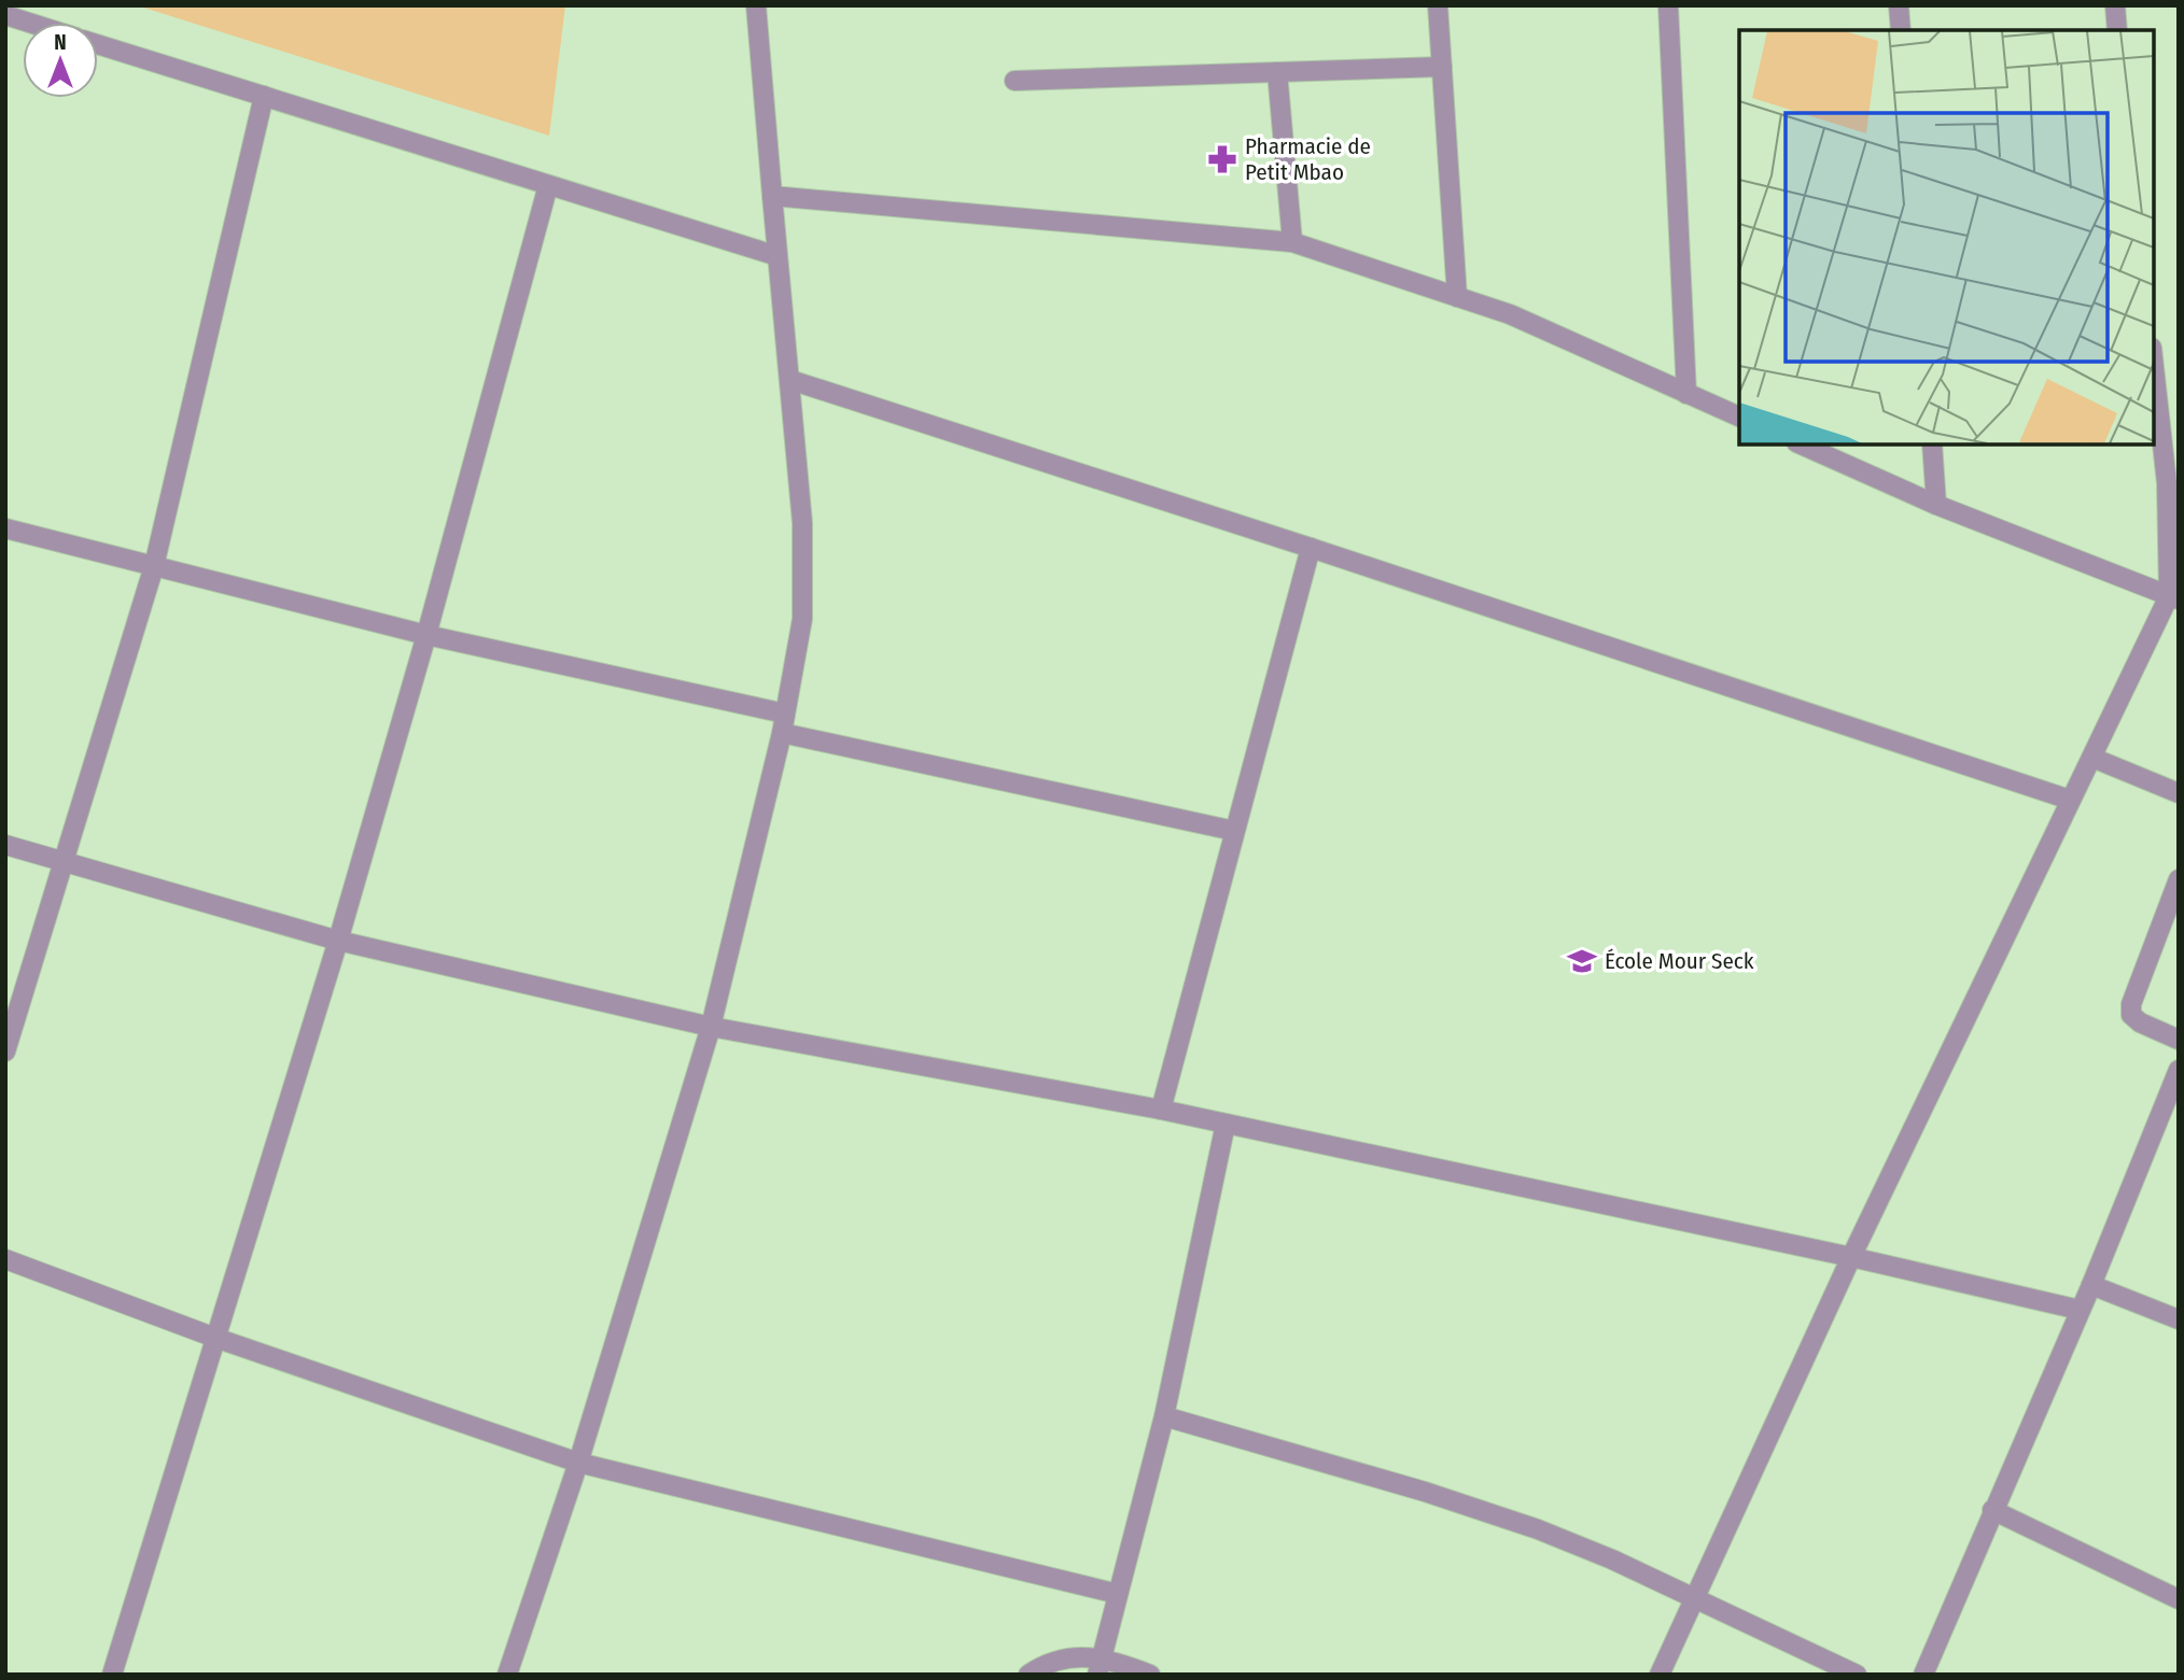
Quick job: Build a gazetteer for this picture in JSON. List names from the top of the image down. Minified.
{"places":{"pharmacy":["Pharmacie de Petit Mbao"],"school or university":["École Mour Seck"]},"north":"top"}
